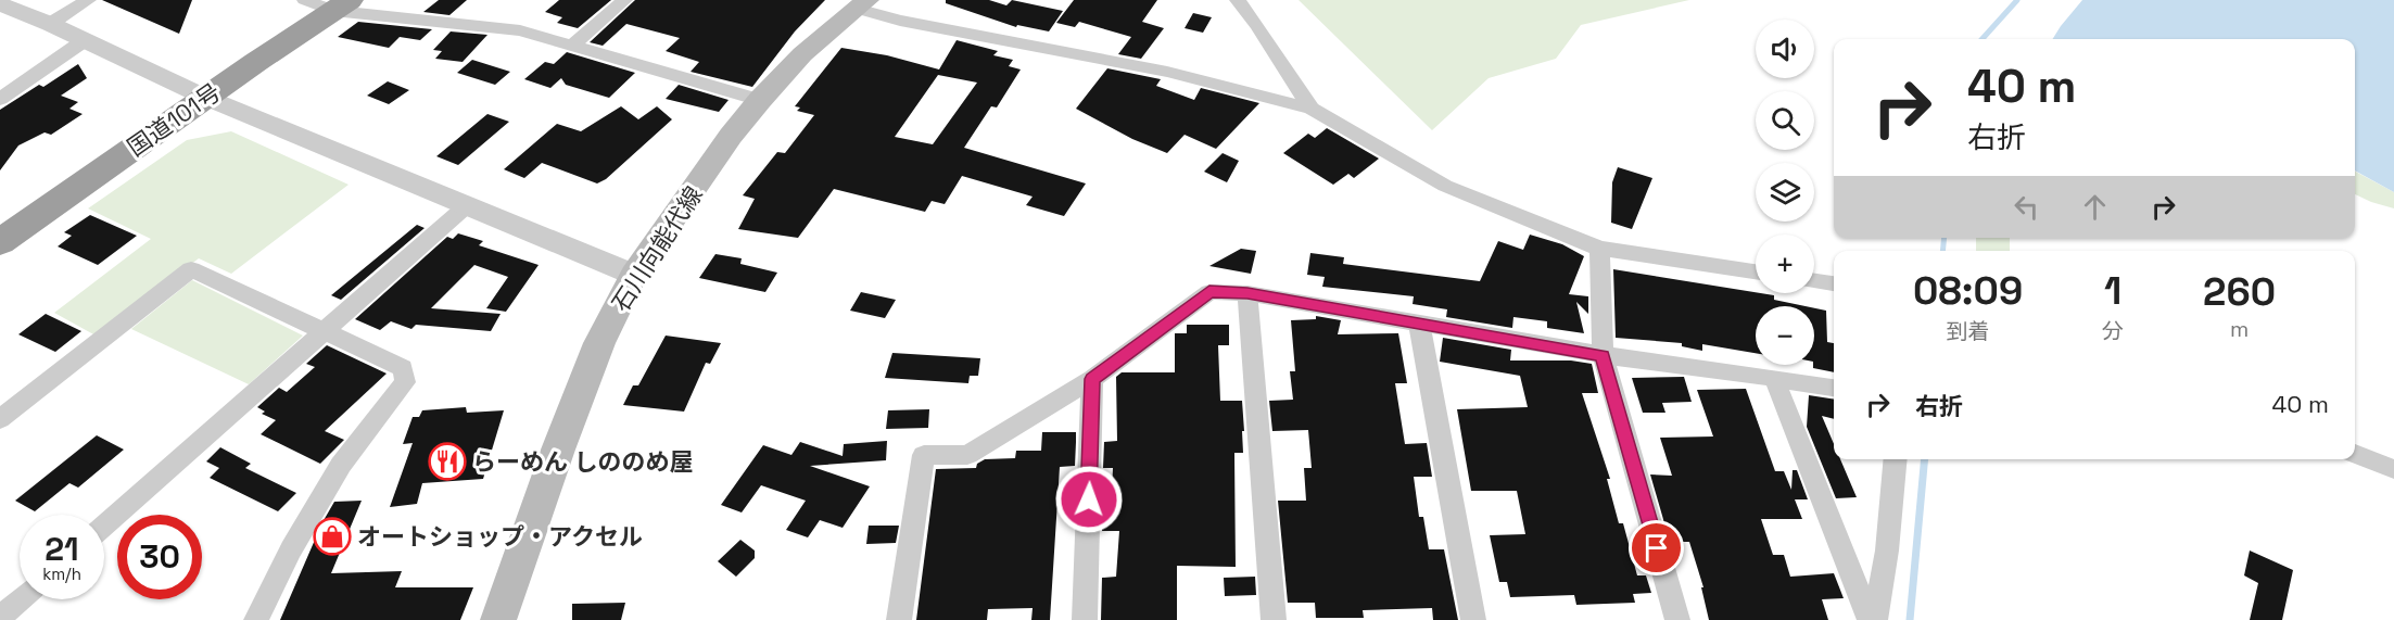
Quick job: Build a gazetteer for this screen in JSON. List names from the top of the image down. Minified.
{"streets":{"highway":["国道101号"],"main road":["石川向能代線"]},"places":{"restaurant":["らーめん しののめ屋"],"shop":["オートショップ・アクセル"]},"page":{"map_buttons":["+","−"],"turn":["40 m","右折"],"eta":["08:09","到着","1","分","260","m"],"list":[{"name":"右折","value":"40 m"}],"speed":"21 km/h","limit":"30"}}
